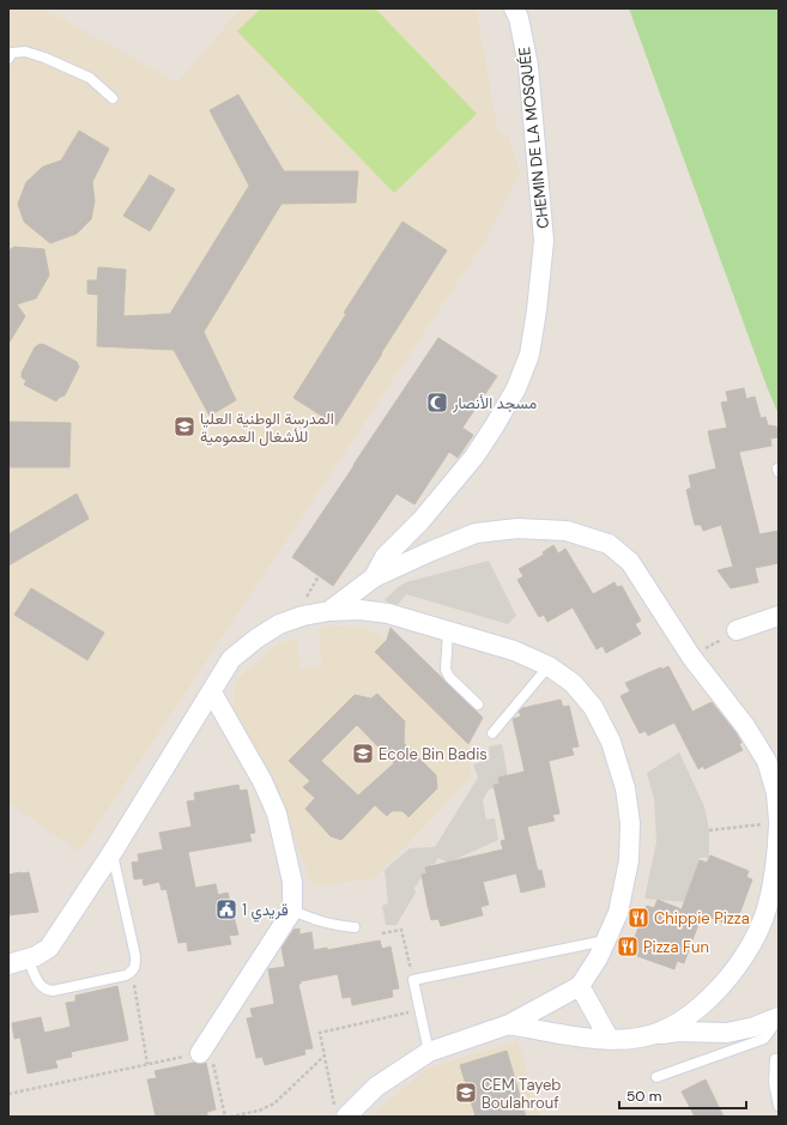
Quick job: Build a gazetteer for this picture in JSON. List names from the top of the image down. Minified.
{"streets":{"street":["CHEMIN DE LA MOSQUÉE"]},"places":{"mosque":["مسجد الأنصار"],"school or university":["المدرسة الوطنية العليا للأشغال العمومية","Ecole Bin Badis","CEM Tayeb Boulahrouf"],"public building":["قريدي 1"],"restaurant":["Chippie Pizza","Pizza Fun"]},"scale_bar":"50 m"}
